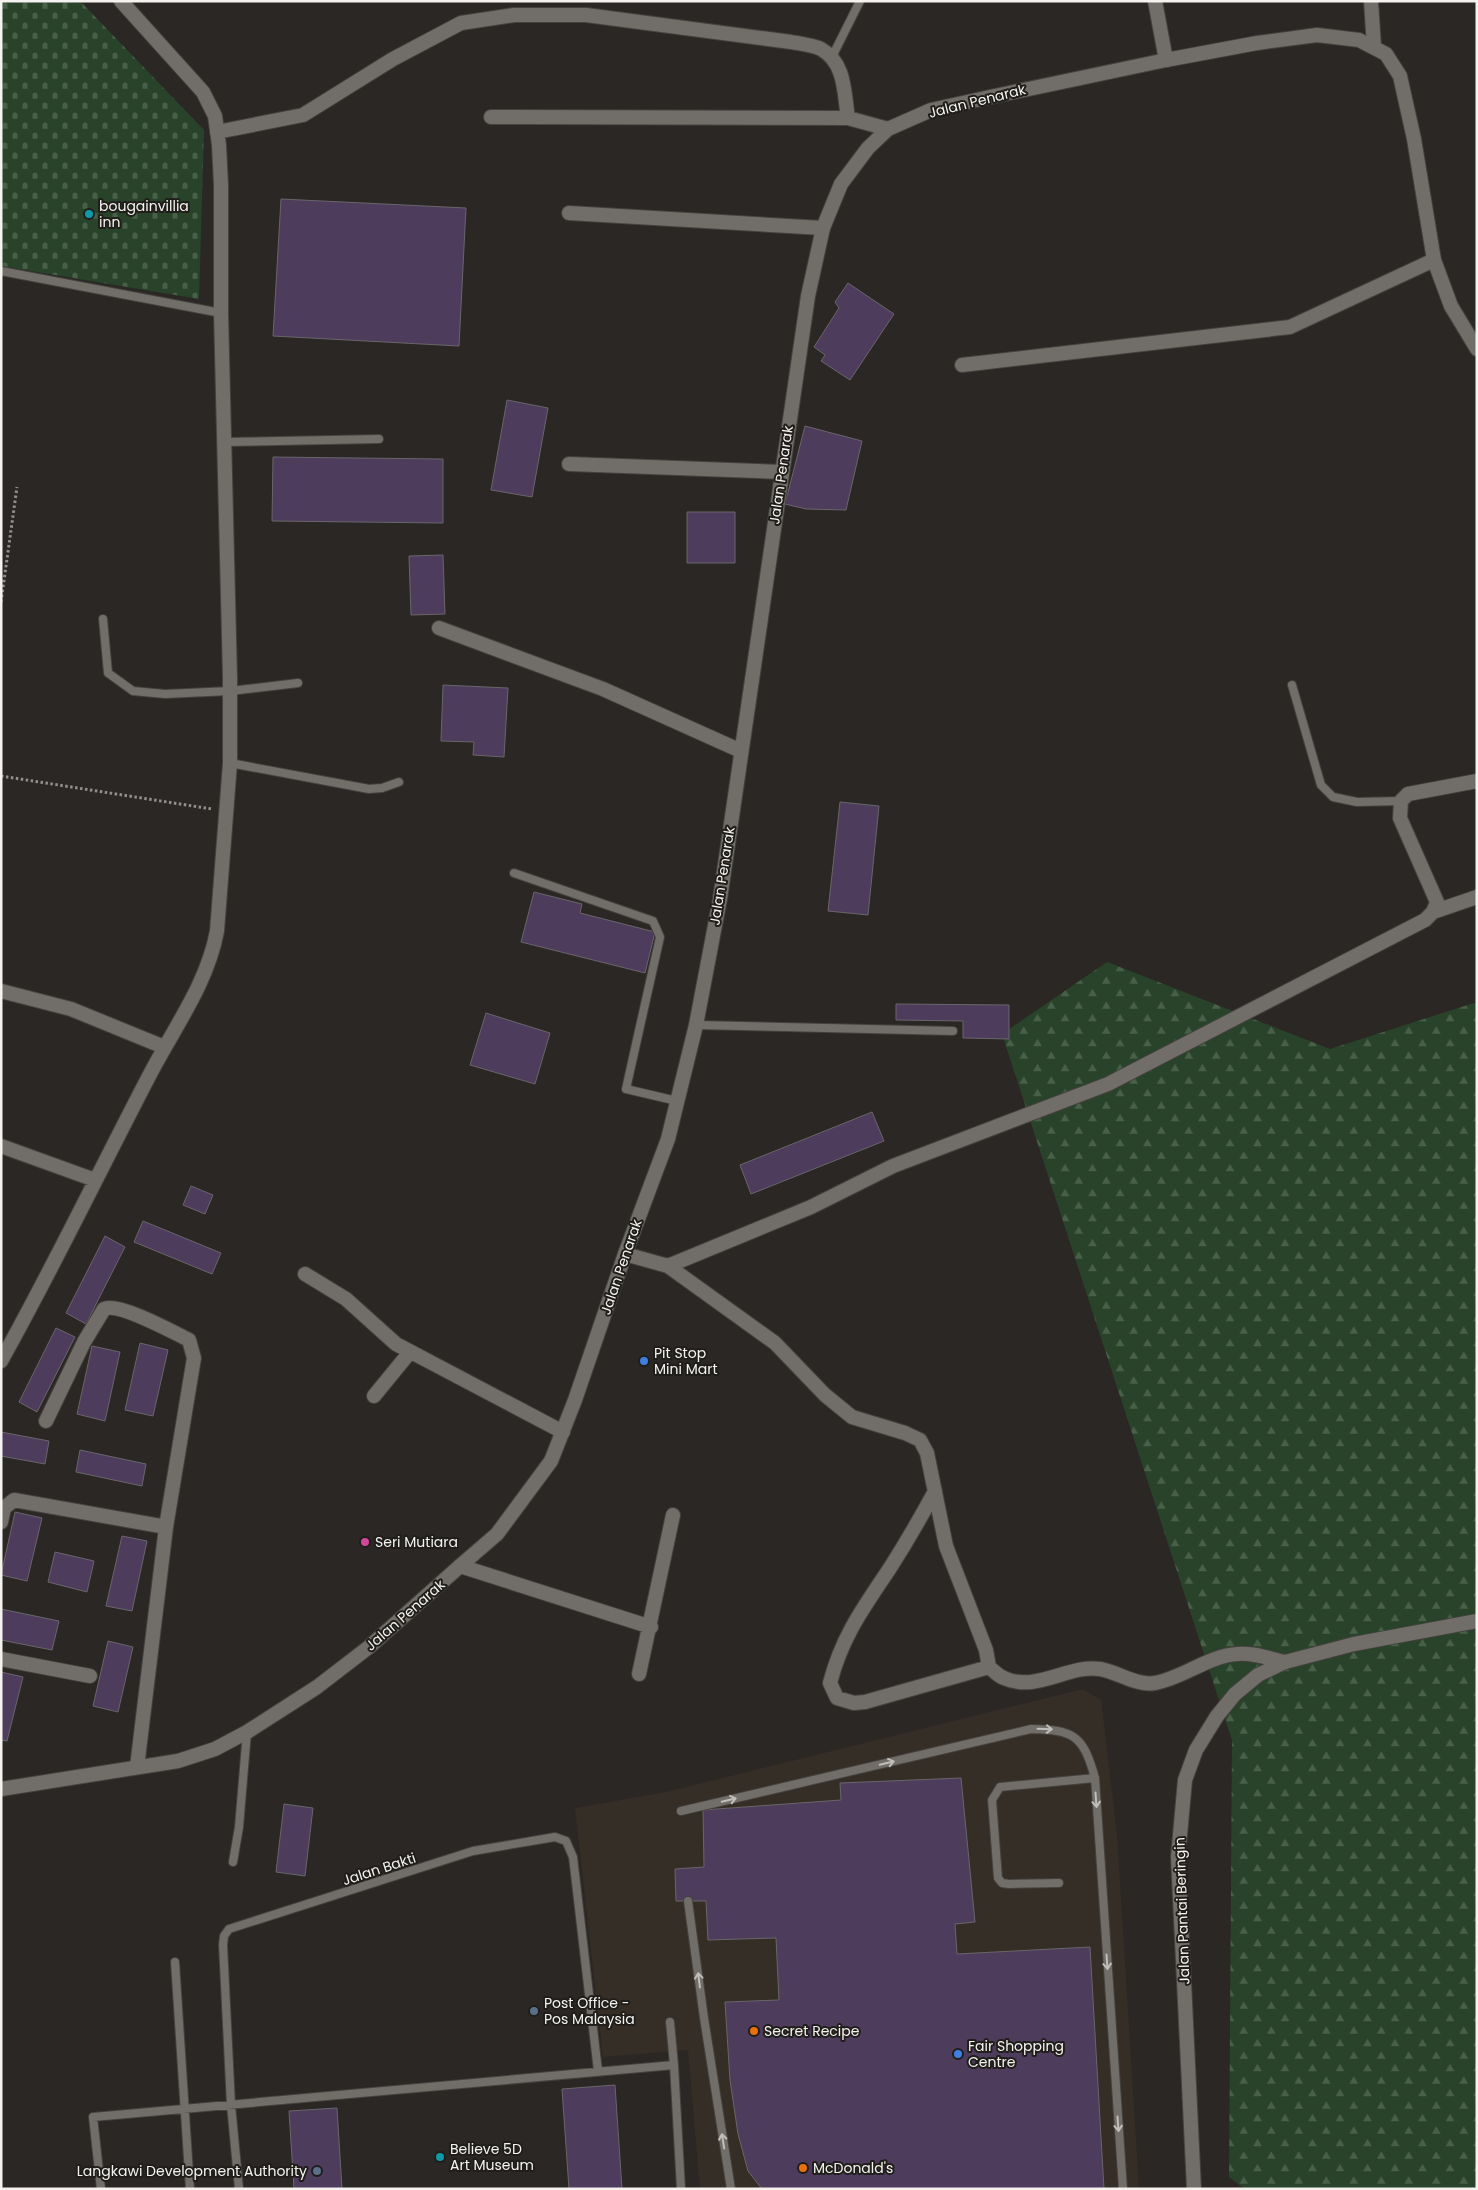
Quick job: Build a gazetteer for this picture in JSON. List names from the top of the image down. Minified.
{"streets":{"street":["Jalan Penarak","Jalan Pantai Beringin"],"lane":["Jalan Bakti"]},"places":["bougainvillia inn","Pit Stop Mini Mart","Seri Mutiara","Post Office - Pos Malaysia","Secret Recipe","Fair Shopping Centre","Believe 5D Art Museum","McDonald's","Langkawi Development Authority"]}
